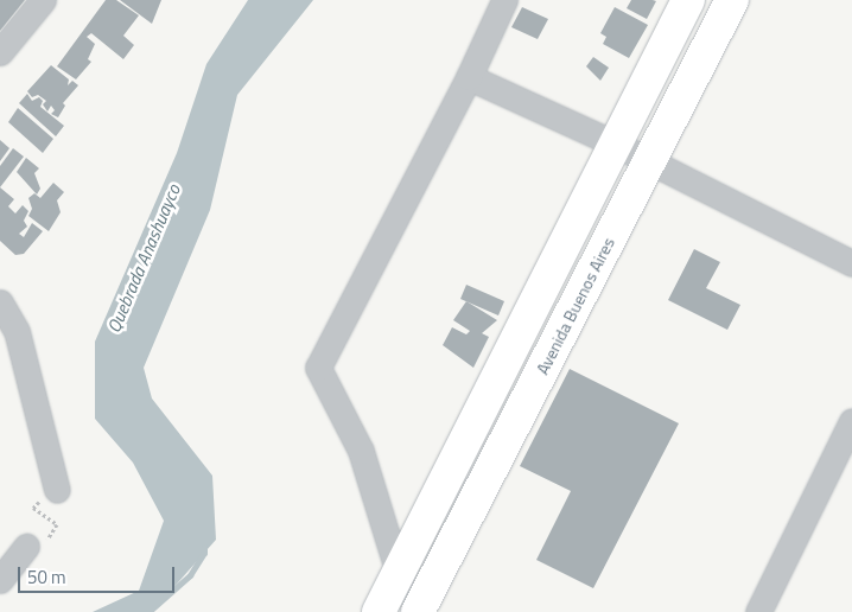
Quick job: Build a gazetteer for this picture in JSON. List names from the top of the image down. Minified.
{"streets":{"street":["Avenida Buenos Aires"]},"water":["Quebrada Anashuayco"],"scale_bar":"50 m"}
